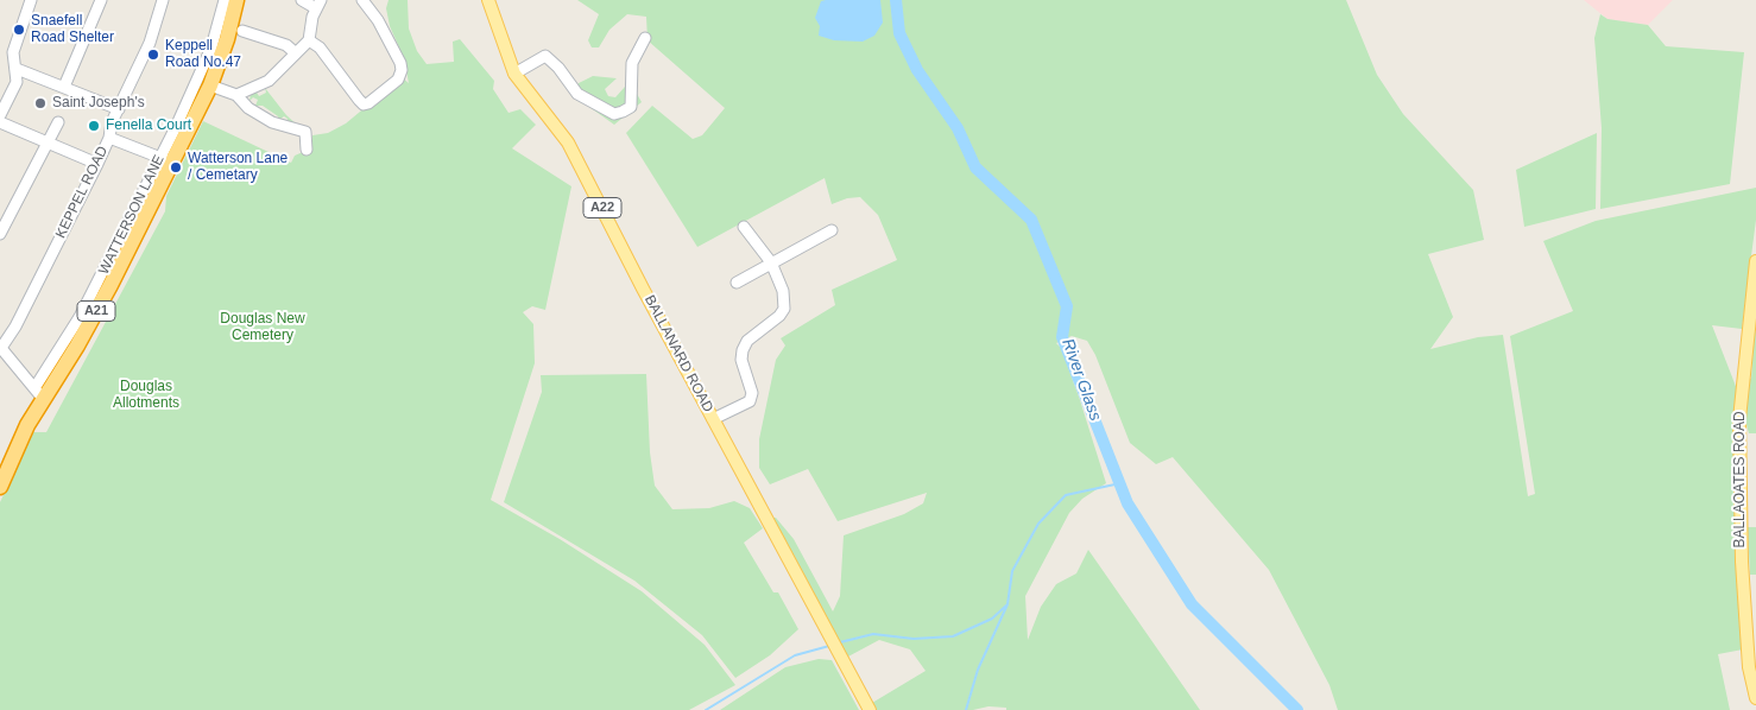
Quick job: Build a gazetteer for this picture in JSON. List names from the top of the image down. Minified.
{"streets":{"highway":["A21"],"main road":["A22","BALLANARD ROAD","BALLAOATES ROAD"],"street":["KEPPEL ROAD","WATTERSON LANE"]},"crossings":[["WATTERSON LANE","A21"]],"water":["River Glass"],"parks":["Douglas New Cemetery","Douglas Allotments"],"places":["Snaefell Road Shelter","Keppell Road No.47","Saint Joseph's","Fenella Court","Watterson Lane / Cemetary"]}
